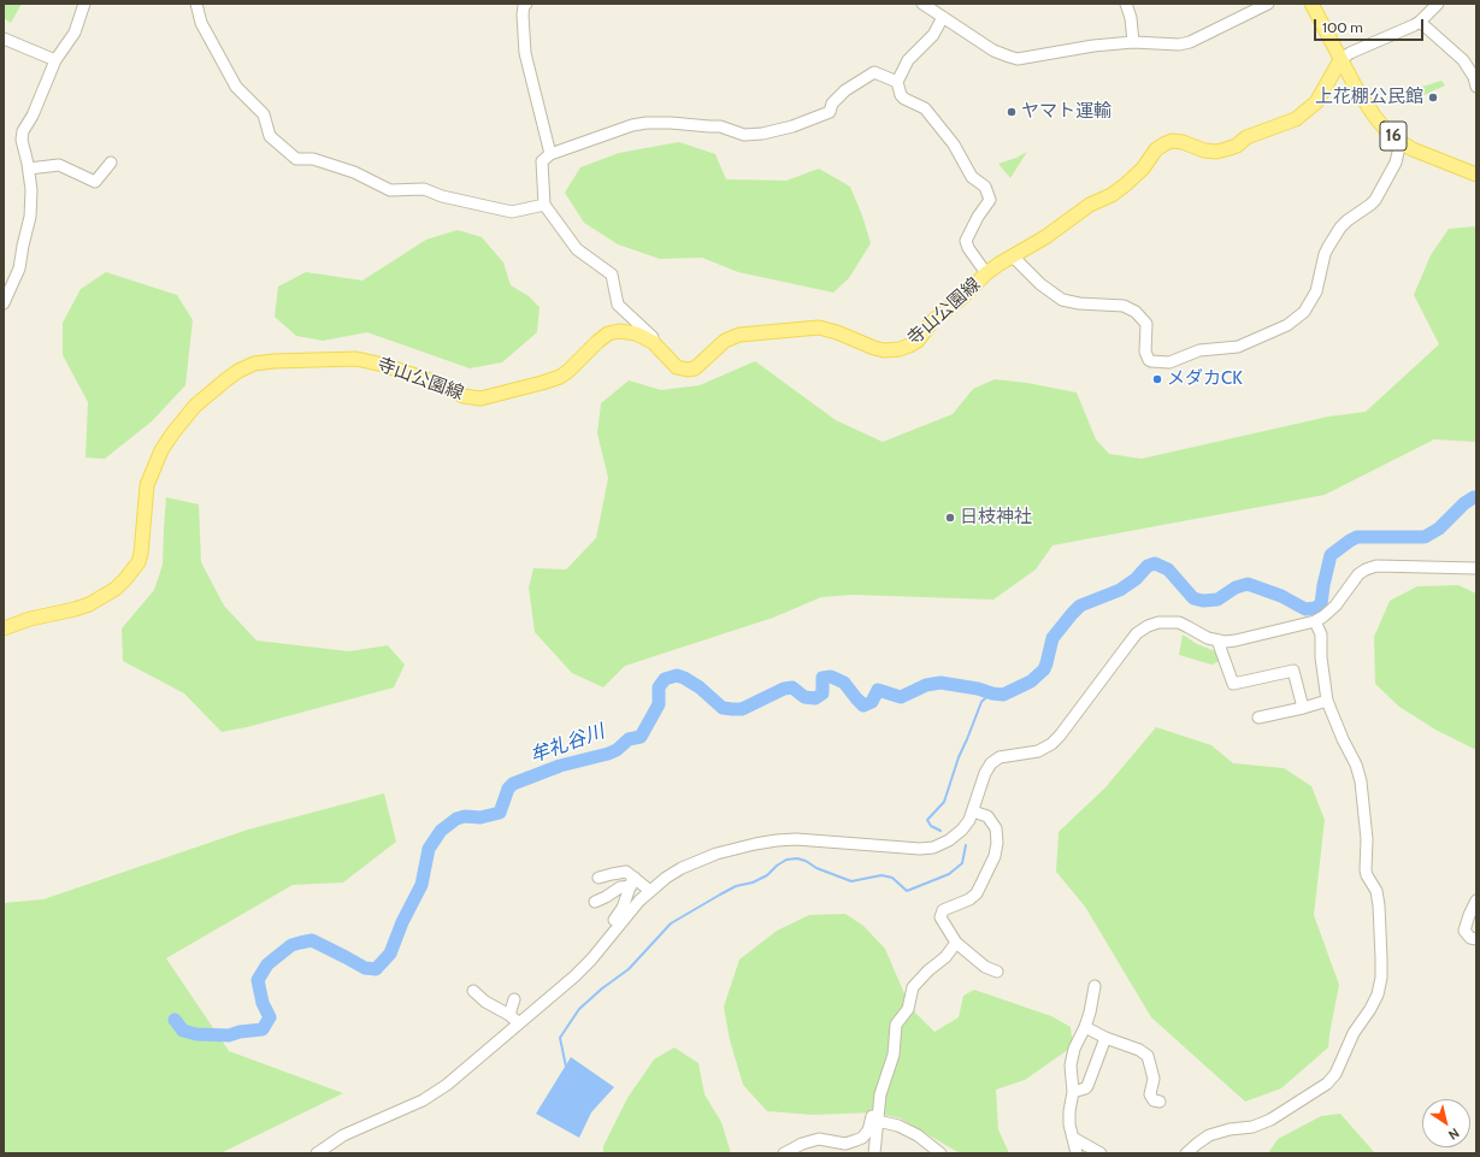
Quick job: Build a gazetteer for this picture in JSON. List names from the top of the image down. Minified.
{"streets":{"main road":["16","寺山公園線"]},"crossings":[["16","寺山公園線"]],"water":["牟礼谷川"],"places":["上花棚公民館","ヤマト運輸","メダカCK","日枝神社"],"scale_bar":"100 m","north":"bottom right"}
